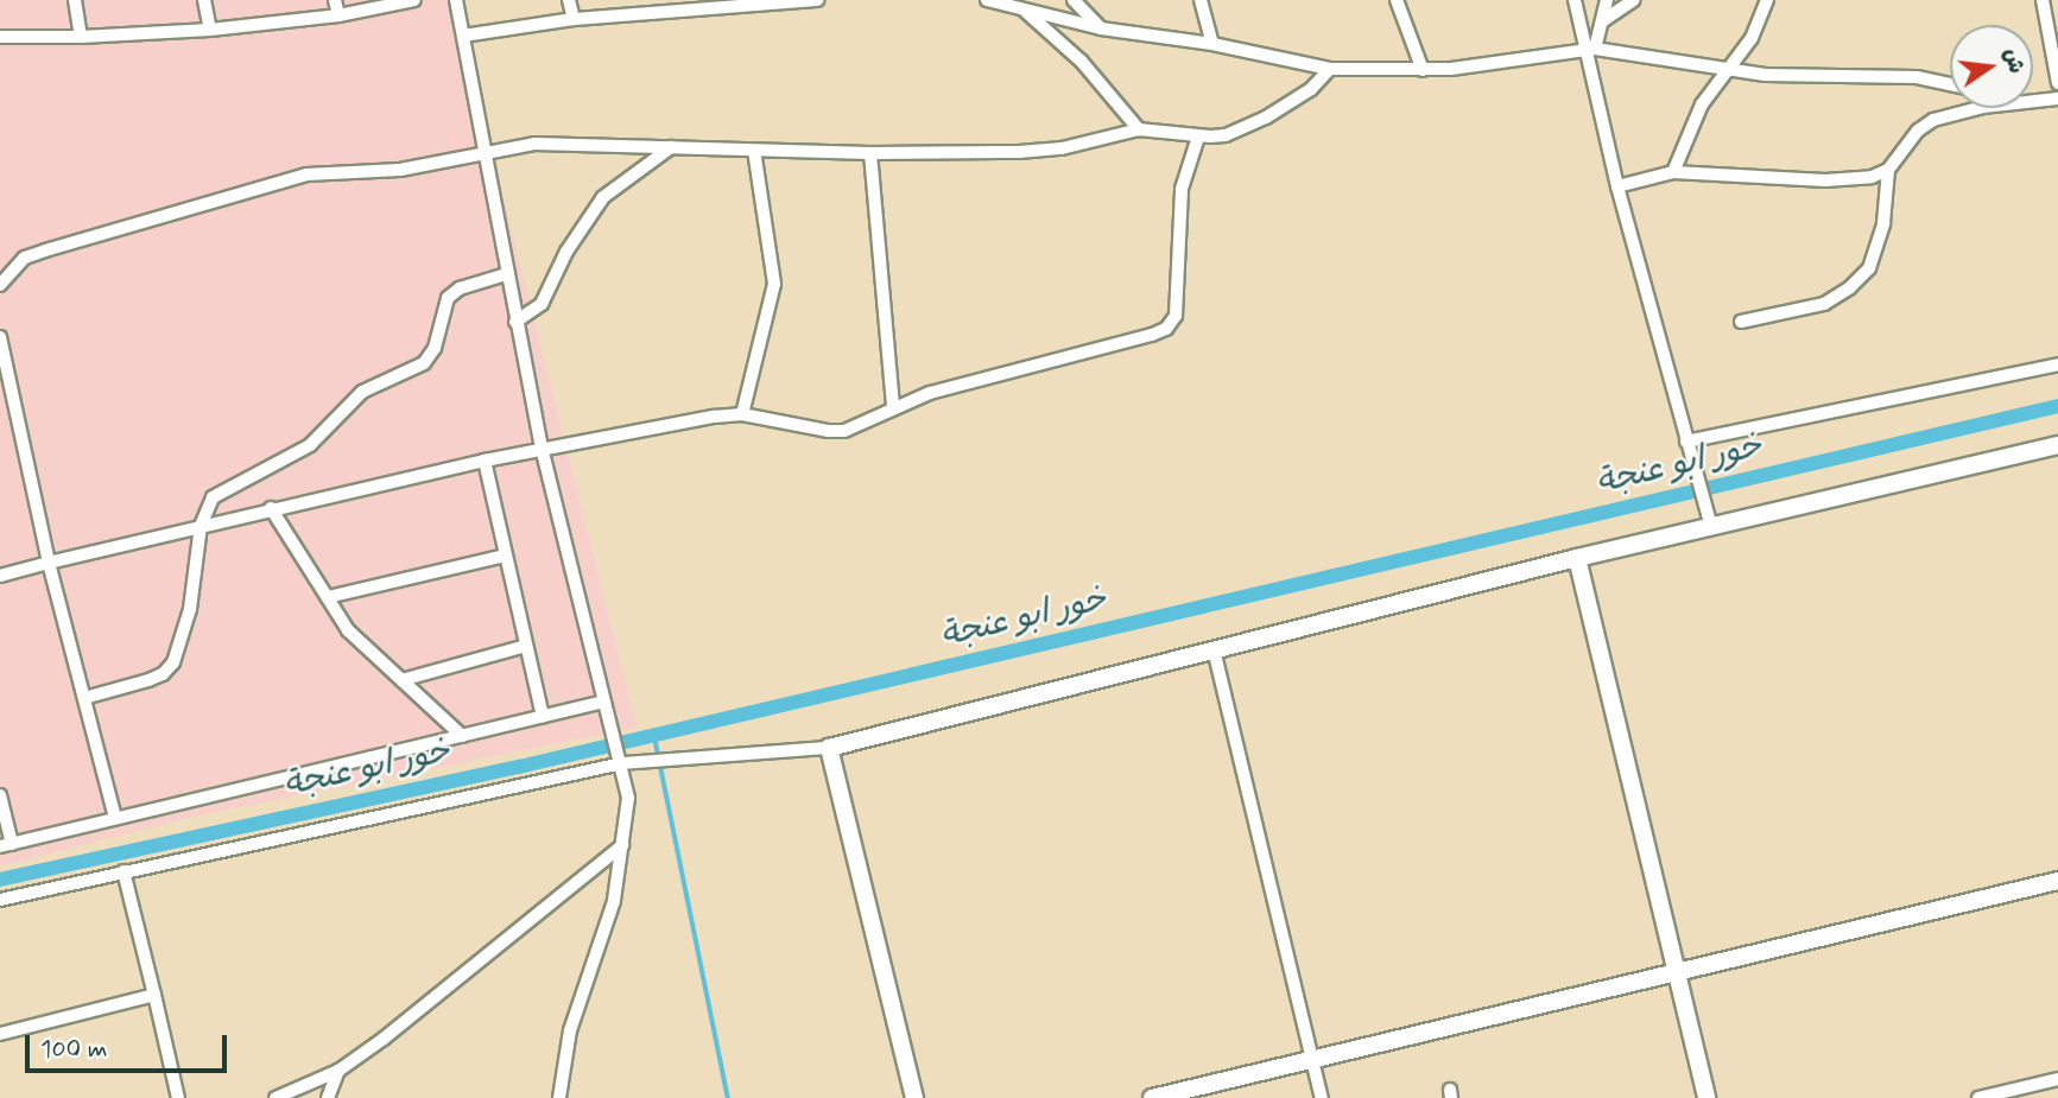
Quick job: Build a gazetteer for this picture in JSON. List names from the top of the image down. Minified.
{"water":["خور ابو عنجة"],"scale_bar":"100 m","north":"right"}
